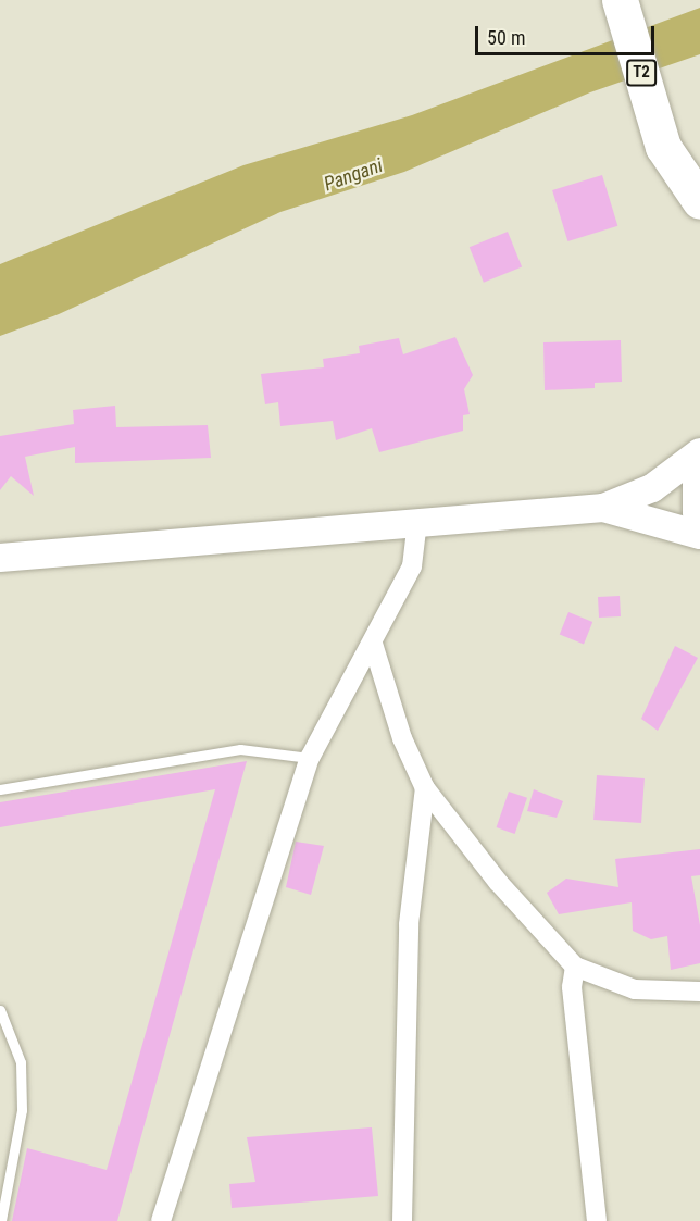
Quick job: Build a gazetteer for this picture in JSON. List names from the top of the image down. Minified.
{"streets":{"highway":["T2"]},"water":["Pangani"],"scale_bar":"50 m"}
